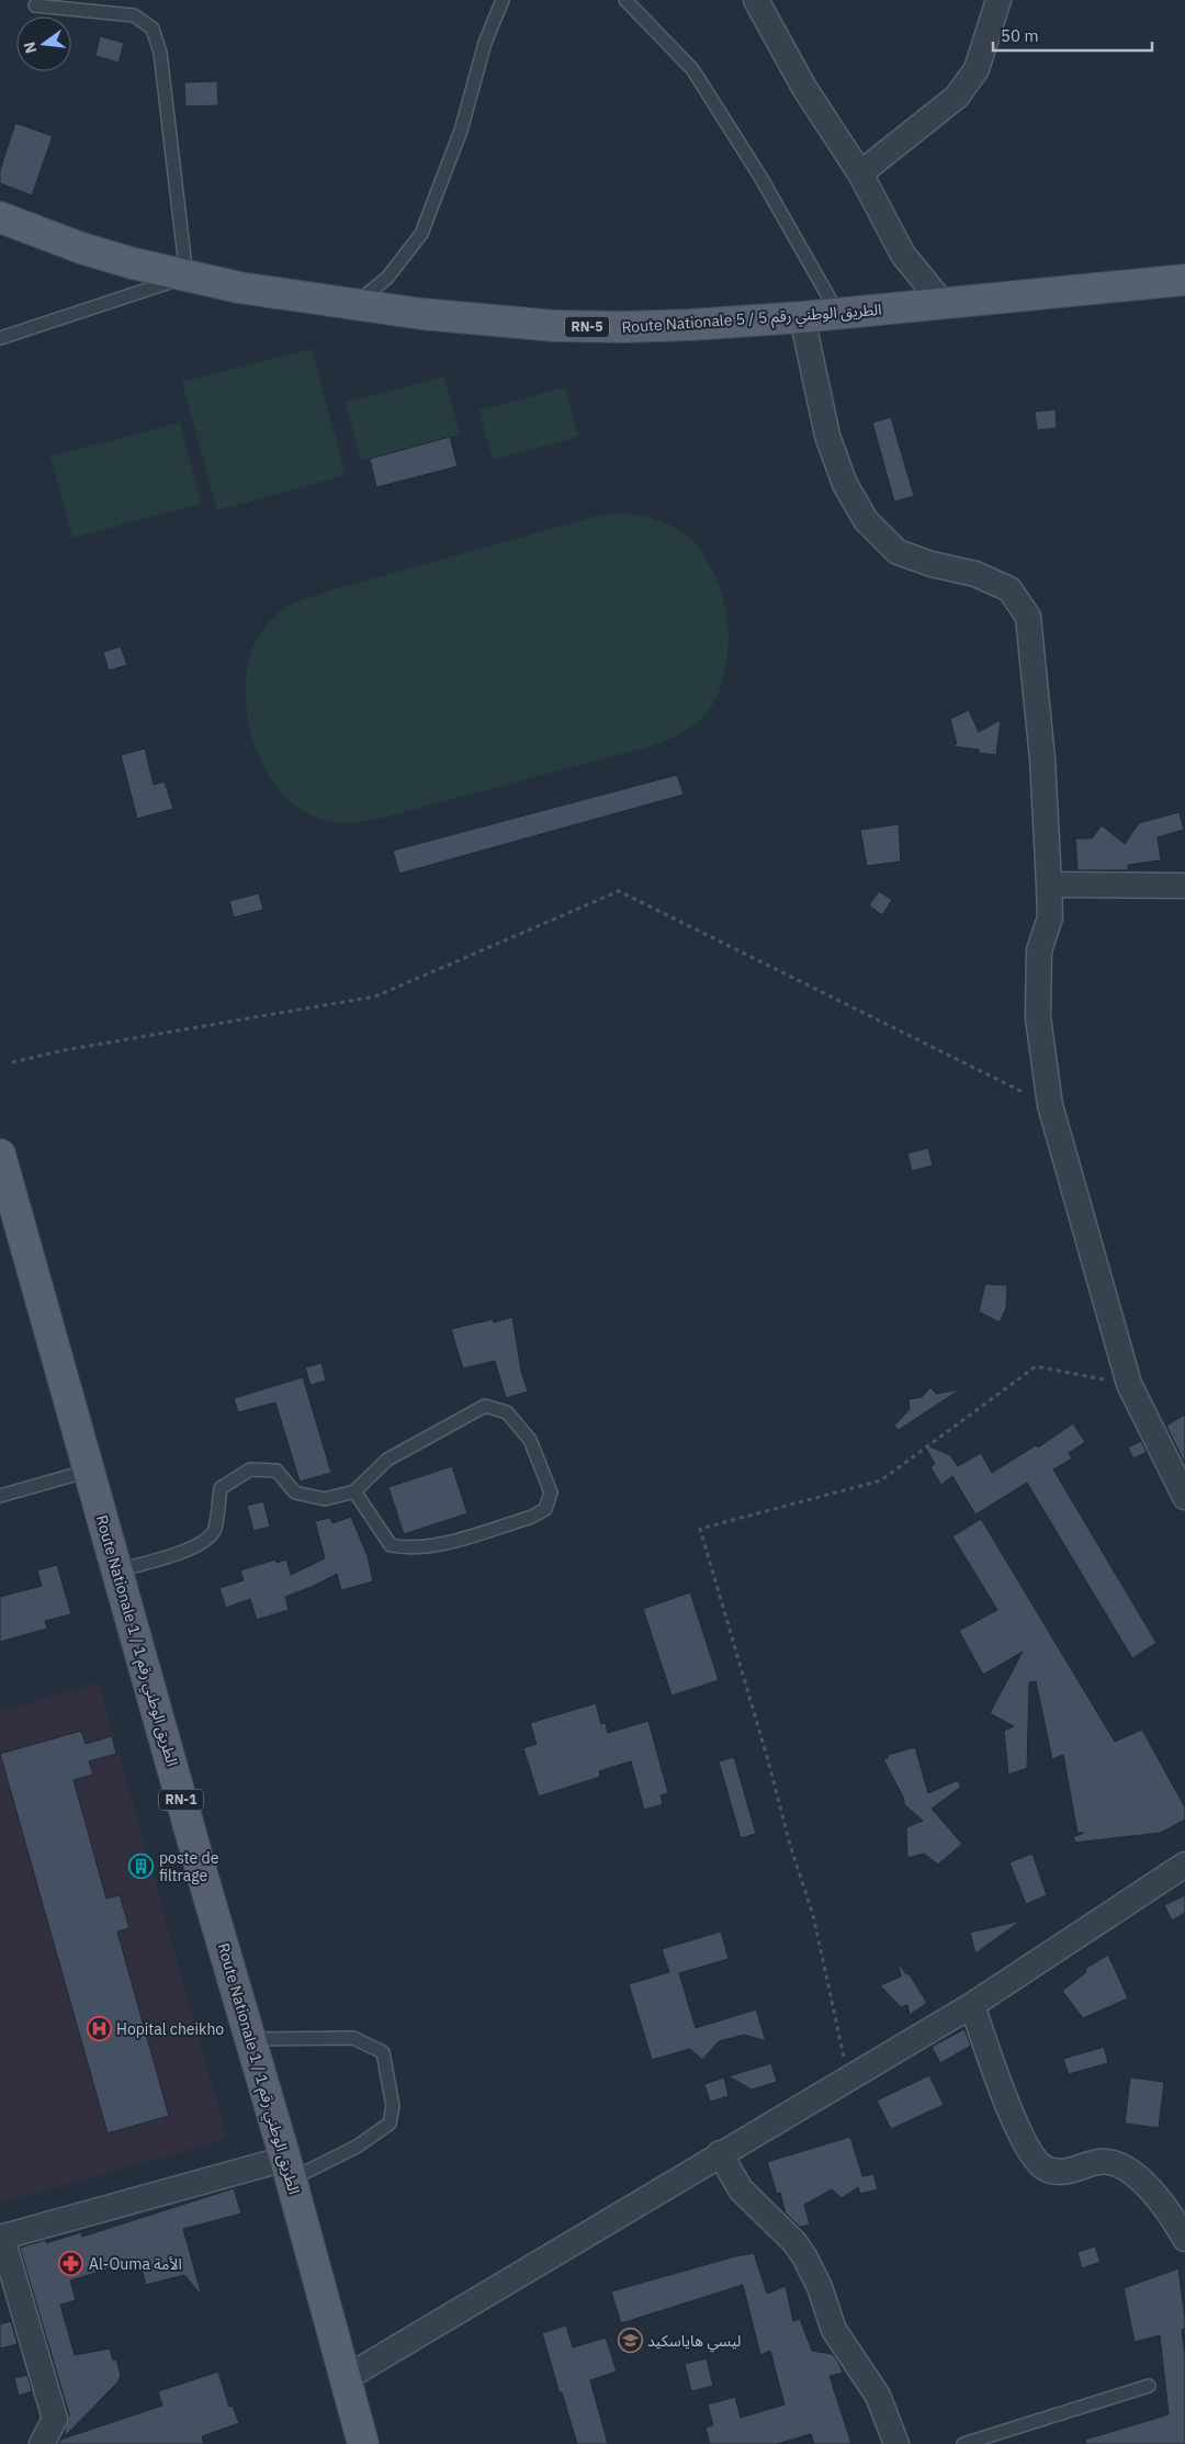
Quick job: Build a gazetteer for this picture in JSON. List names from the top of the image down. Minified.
{"streets":{"main road":["Route Nationale 5 / الطريق الوطني رقم 5","RN-5","Route Nationale 1 / الطريق الوطني رقم 1","RN-1"]},"places":{"building":["poste de filtrage"],"hospital":["Hopital cheikho"],"pharmacy":["Al-Ouma الأمة"],"school or university":["ليسي هاياسكيد"]},"scale_bar":"50 m","north":"left"}
